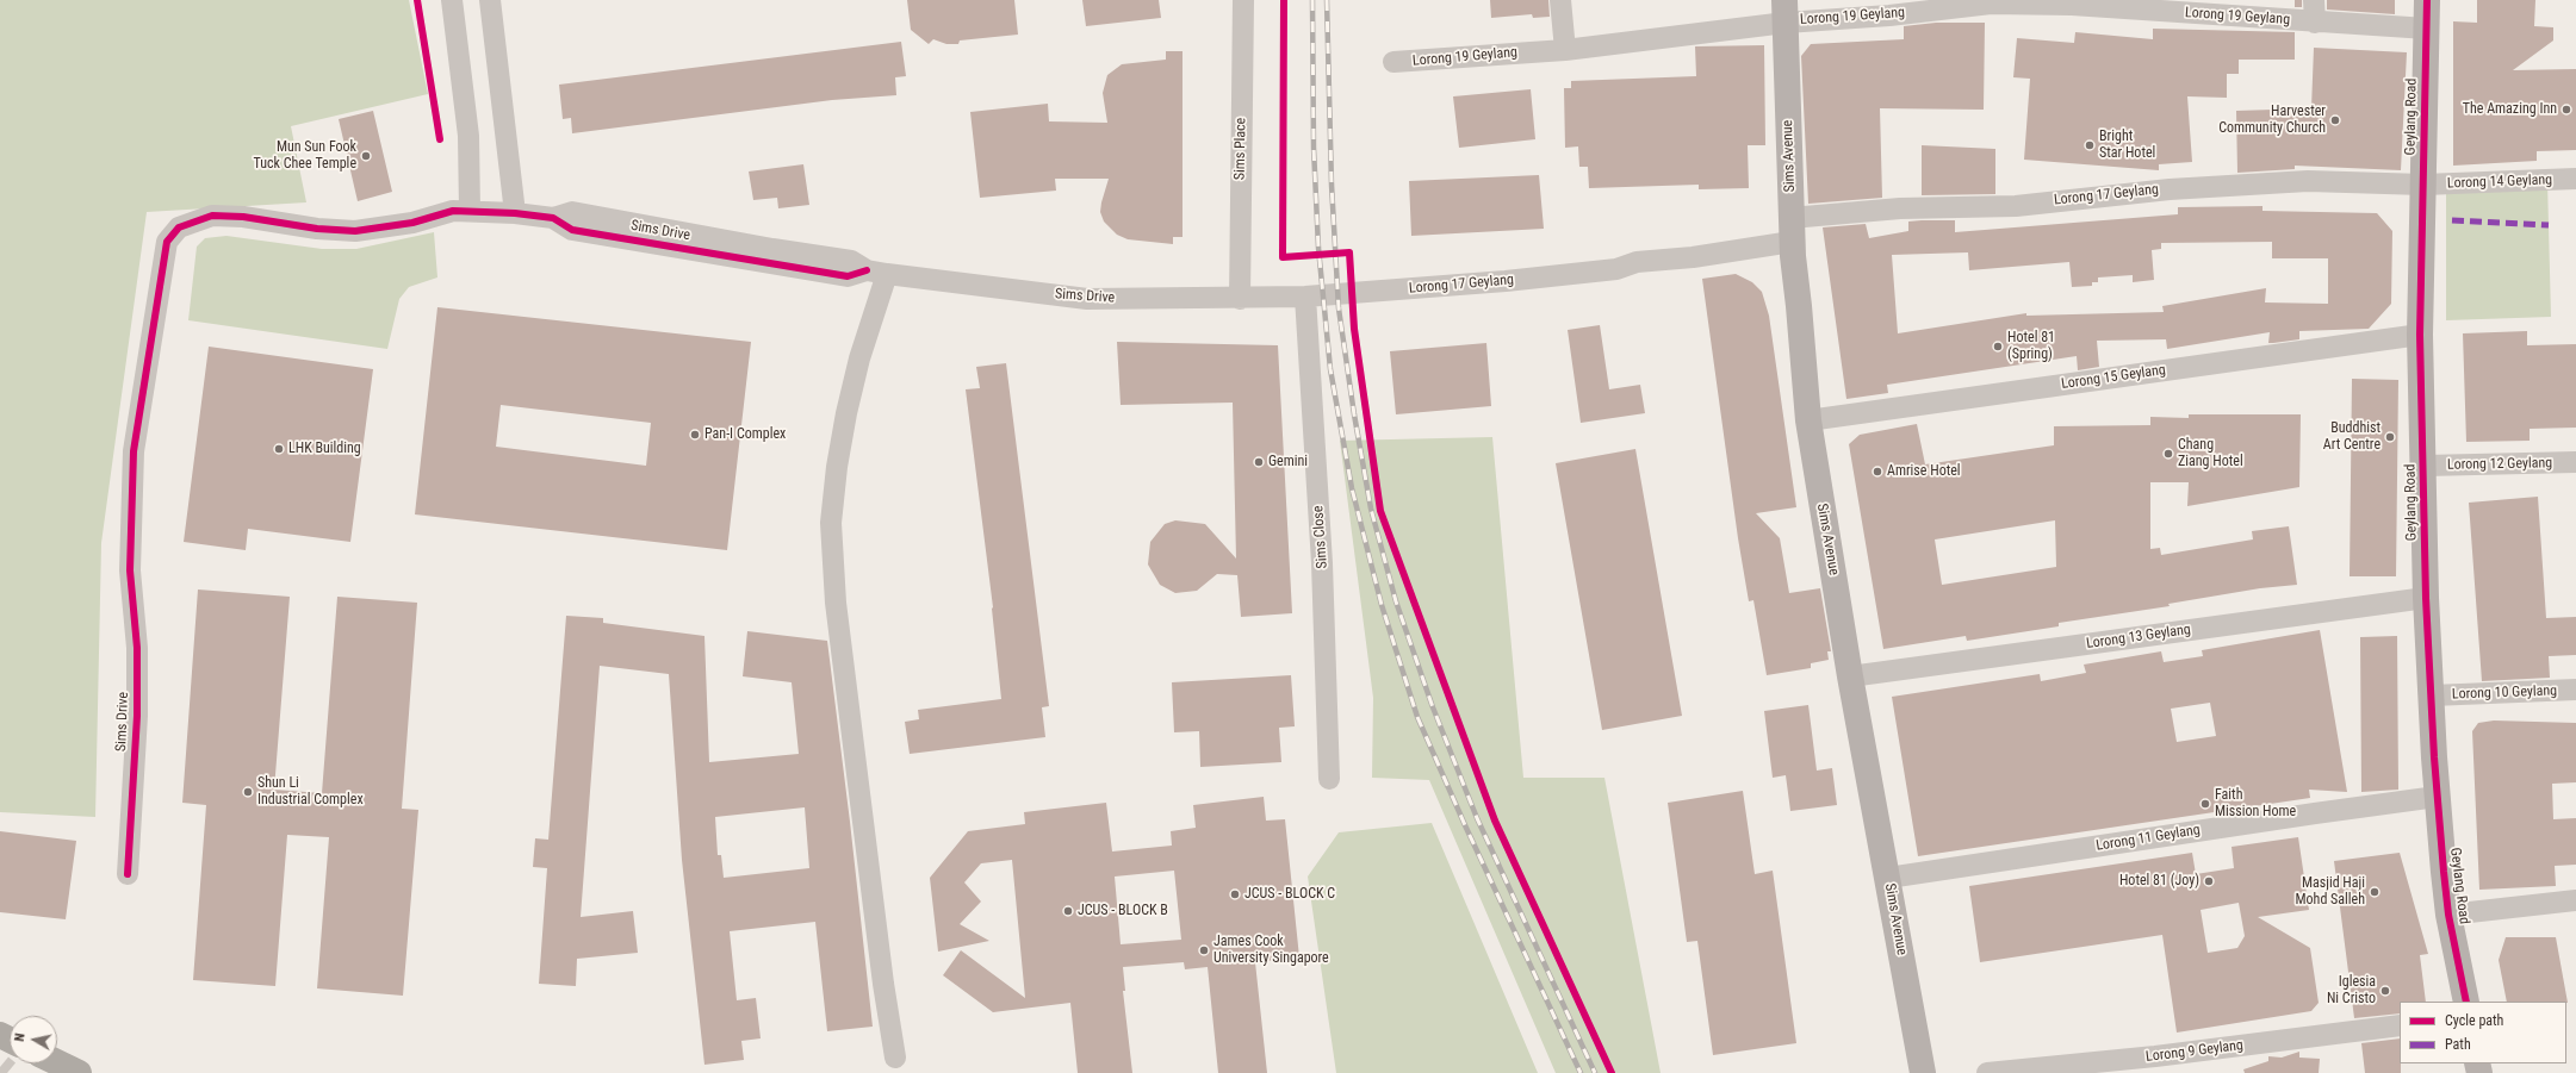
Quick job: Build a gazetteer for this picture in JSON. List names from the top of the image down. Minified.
{"streets":{"main road":["Geylang Road","Sims Avenue"],"street":["Lorong 19 Geylang","Sims Place","Lorong 14 Geylang","Lorong 17 Geylang","Sims Drive","Lorong 15 Geylang","Lorong 12 Geylang","Sims Close","Lorong 13 Geylang","Lorong 10 Geylang","Lorong 11 Geylang","Lorong 9 Geylang"]},"crossings":[["Lorong 19 Geylang","Geylang Road"],["Lorong 19 Geylang","Sims Avenue"],["Geylang Road","Lorong 14 Geylang"],["Geylang Road","Lorong 17 Geylang"],["Geylang Road","Lorong 15 Geylang"],["Geylang Road","Lorong 12 Geylang"],["Geylang Road","Lorong 13 Geylang"],["Geylang Road","Lorong 10 Geylang"],["Geylang Road","Lorong 11 Geylang"],["Sims Place","Sims Drive"],["Sims Avenue","Lorong 17 Geylang"],["Sims Avenue","Lorong 15 Geylang"],["Sims Avenue","Lorong 13 Geylang"],["Sims Avenue","Lorong 11 Geylang"],["Lorong 14 Geylang","Lorong 17 Geylang"],["Lorong 17 Geylang","Sims Drive"],["Lorong 17 Geylang","Sims Close"],["Sims Drive","Sims Close"]],"places":["The Amazing Inn","Harvester Community Church","Bright Star Hotel","Mun Sun Fook Tuck Chee Temple","Hotel 81 (Spring)","Pan-I Complex","Buddhist Art Centre","LHK Building","Chang Ziang Hotel","Gemini","Amrise Hotel","Shun Li Industrial Complex","Faith Mission Home","Hotel 81 (Joy)","Masjid Haji Mohd Salleh","JCUS - BLOCK C","JCUS - BLOCK B","James Cook University Singapore","Iglesia Ni Cristo"],"legend":["Cycle path","Path"],"north":"left"}
